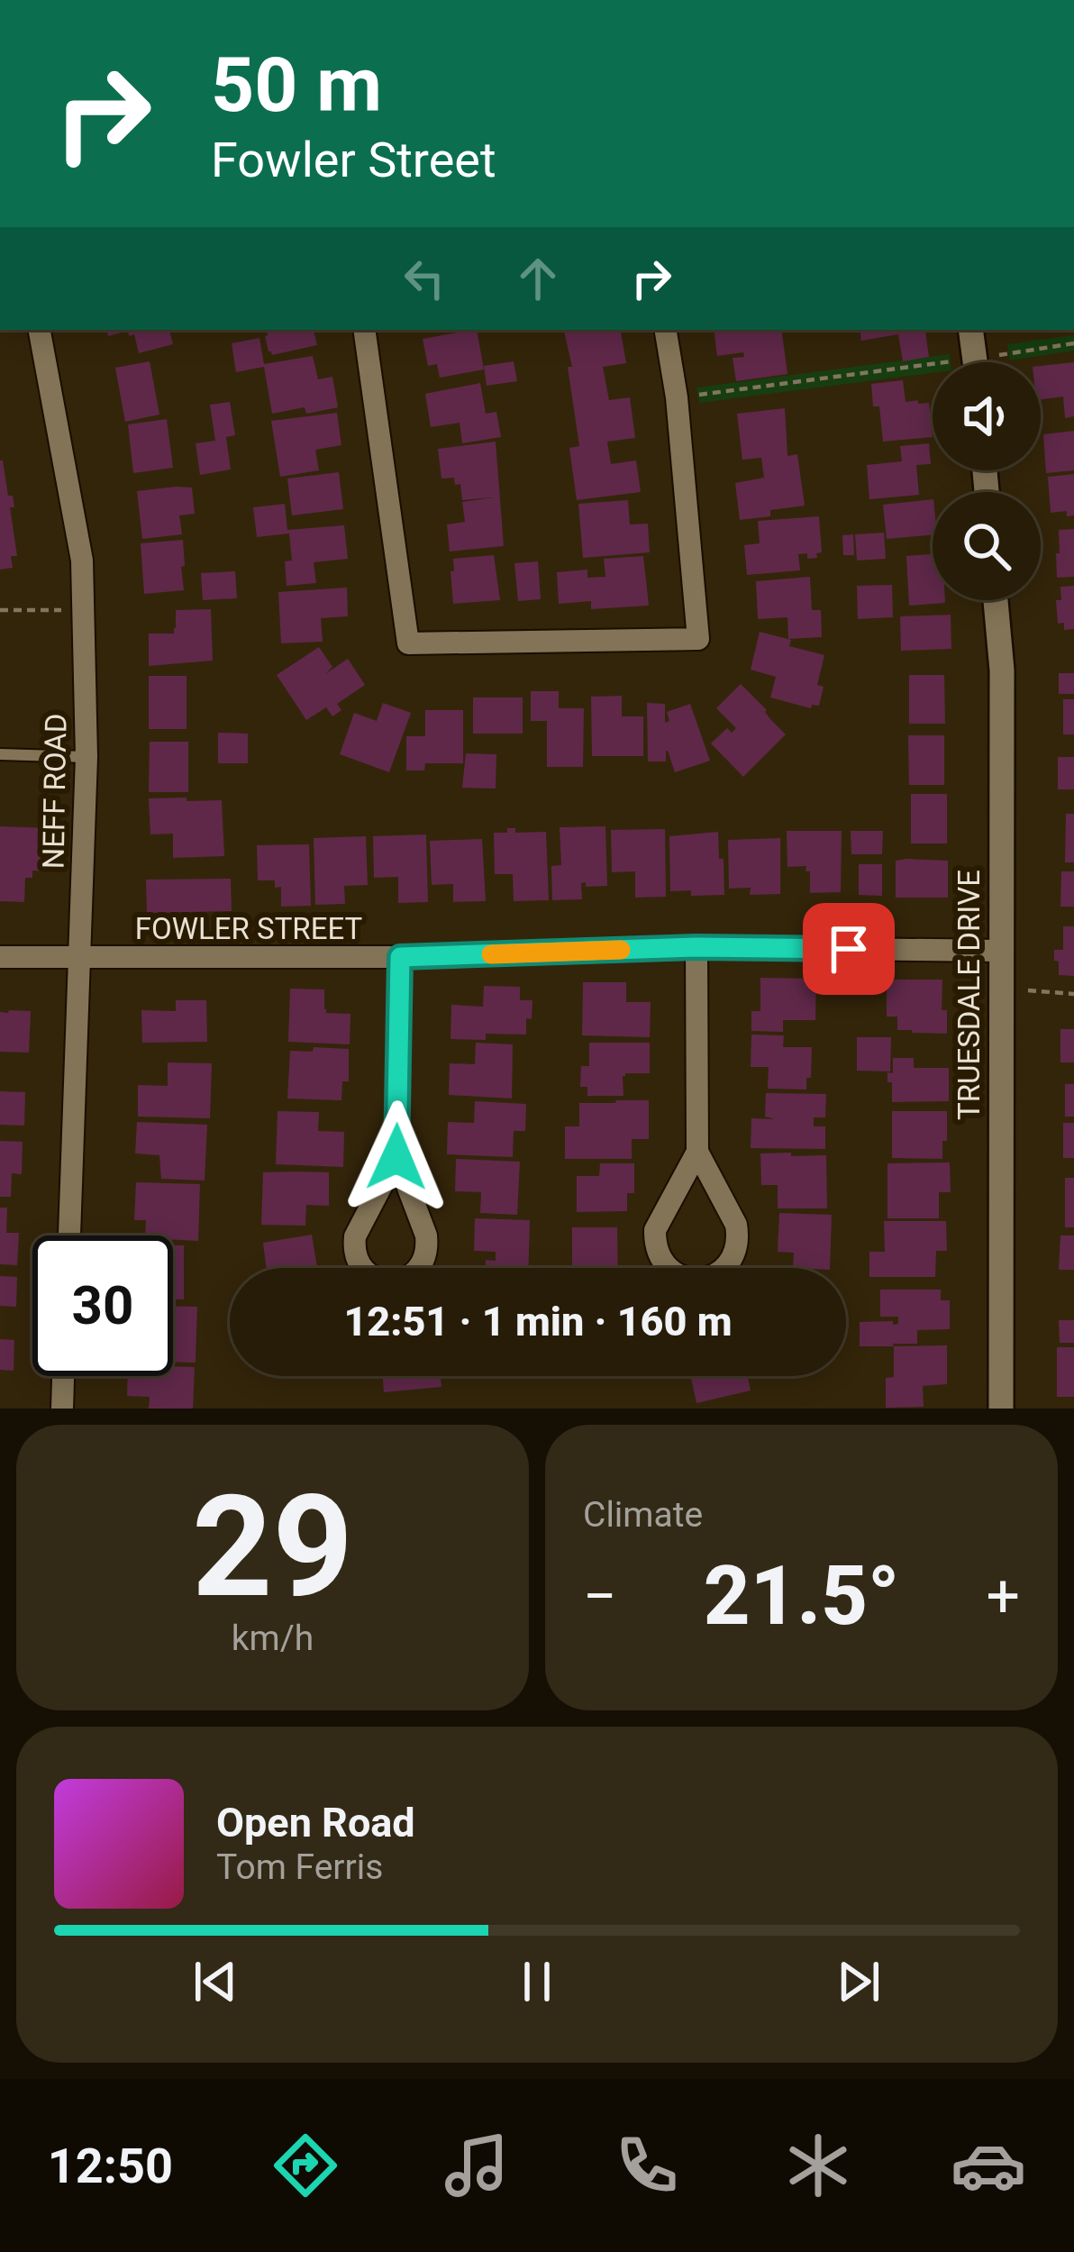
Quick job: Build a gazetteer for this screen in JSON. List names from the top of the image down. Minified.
{"streets":{"street":["NEFF ROAD","FOWLER STREET","TRUESDALE DRIVE"]},"crossings":[["NEFF ROAD","FOWLER STREET"],["FOWLER STREET","TRUESDALE DRIVE"]],"page":{"turn":["50 m","Fowler Street"],"limit":"30","trip":"12:51 · 1 min · 160 m","tile":[["29","km/h"],"Climate"],"heat":["−","21.5°","+"],"song":["Open Road","Tom Ferris"],"tabs":"12:50"}}
